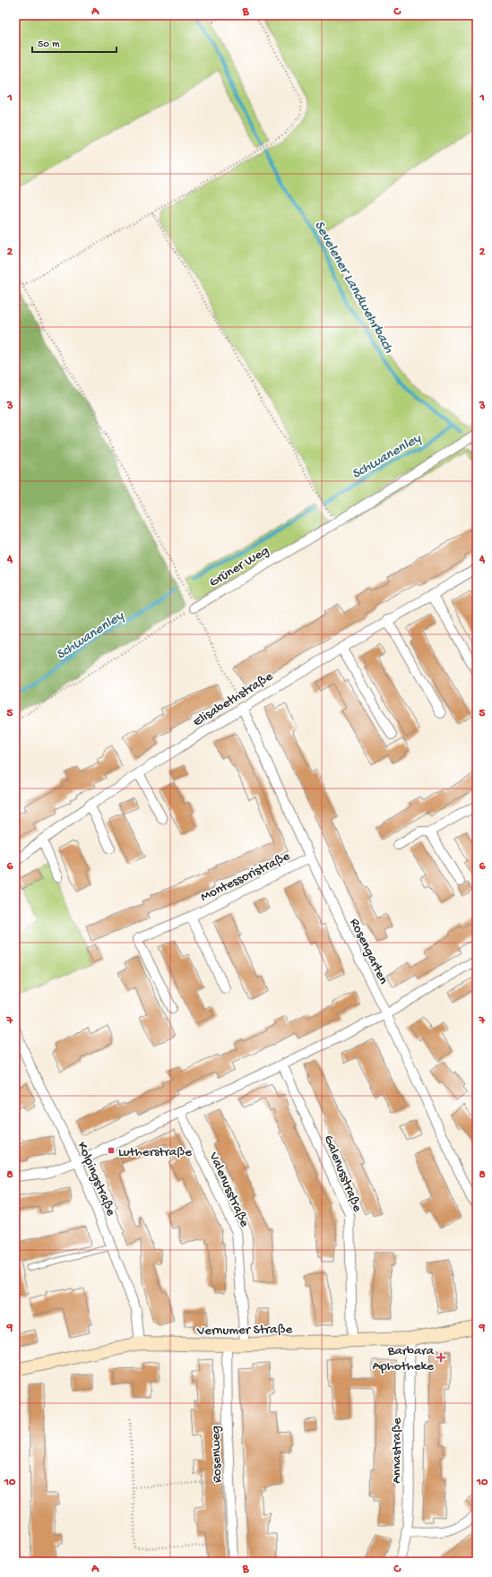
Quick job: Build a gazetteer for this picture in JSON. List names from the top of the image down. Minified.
{"streets":{"street":["Grüner Weg","Elisabethstraße","Montessoristraße","Rosengarten","Galenusstraße","Kolpingstraße","Valenusstraße","Vernumer Straße","Annastraße","Rosenweg"]},"crossings":[["Elisabethstraße","Rosengarten"],["Montessoristraße","Rosengarten"],["Galenusstraße","Vernumer Straße"],["Kolpingstraße","Vernumer Straße"],["Valenusstraße","Vernumer Straße"],["Vernumer Straße","Annastraße"],["Vernumer Straße","Rosenweg"]],"water":["Sevelener Landwehrbach","Schwanenley"],"places":{"transit":["Lutherstraße"],"health":["Barbara Aphotheke"]},"scale_bar":"50 m","grid":{"columns":["A","B","C"],"rows":["1","2","3","4","5","6","7","8","9","10"]}}
